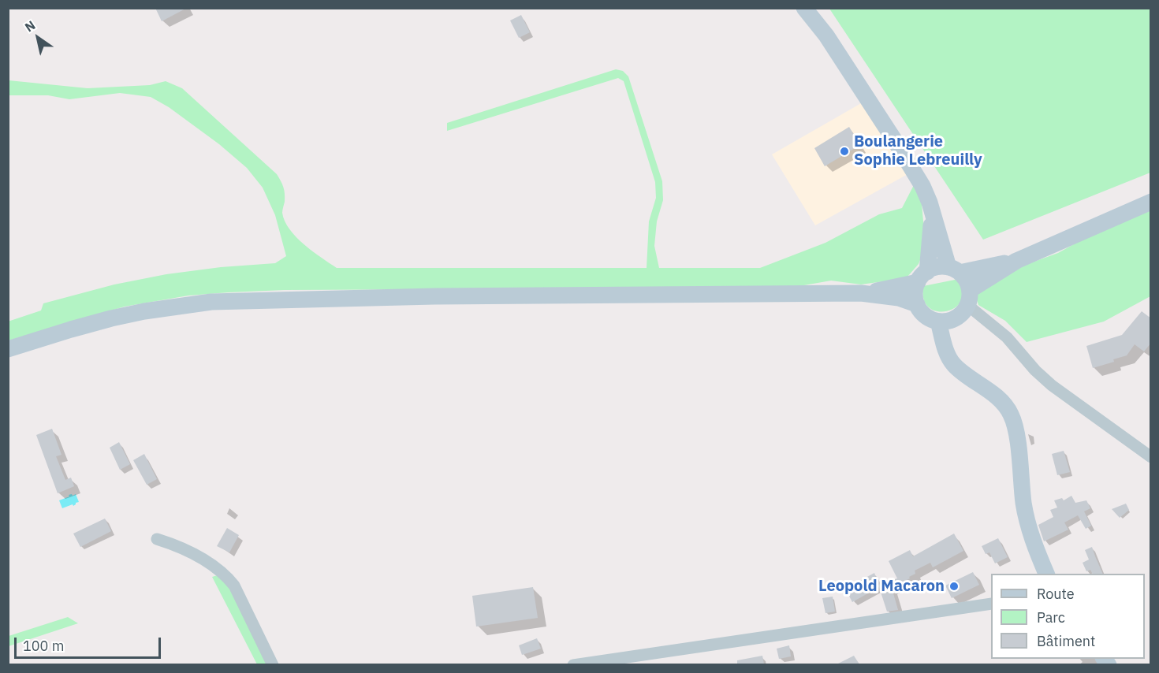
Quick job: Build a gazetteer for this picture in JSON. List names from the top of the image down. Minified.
{"places":["Boulangerie Sophie Lebreuilly","Leopold Macaron"],"legend":["Route","Parc","Bâtiment"],"scale_bar":"100 m","north":"top left"}
